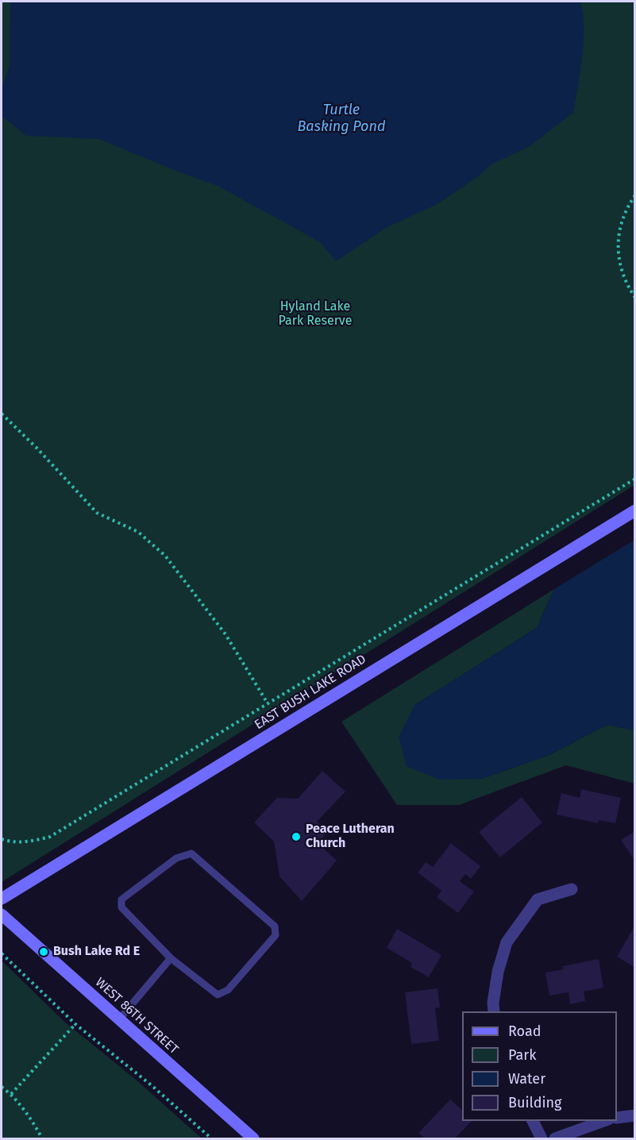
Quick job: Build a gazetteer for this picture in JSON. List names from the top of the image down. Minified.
{"streets":{"street":["EAST BUSH LAKE ROAD","WEST 86TH STREET"]},"water":["Turtle Basking Pond"],"parks":["Hyland Lake Park Reserve"],"places":["Peace Lutheran Church","Bush Lake Rd E"],"legend":["Road","Park","Water","Building"]}
